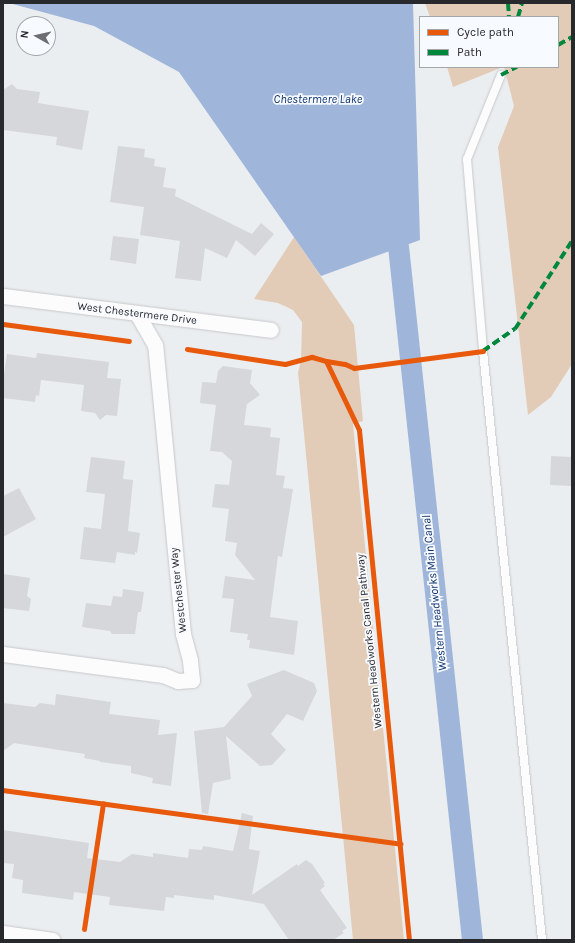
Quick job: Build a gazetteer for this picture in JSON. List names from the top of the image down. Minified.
{"streets":{"street":["West Chestermere Drive","Westchester Way"],"cycle path":["Western Headworks Canal Pathway"]},"crossings":[["West Chestermere Drive","Westchester Way"]],"water":["Chestermere Lake","Western Headworks Main Canal"],"legend":["Cycle path","Path"],"north":"left"}
